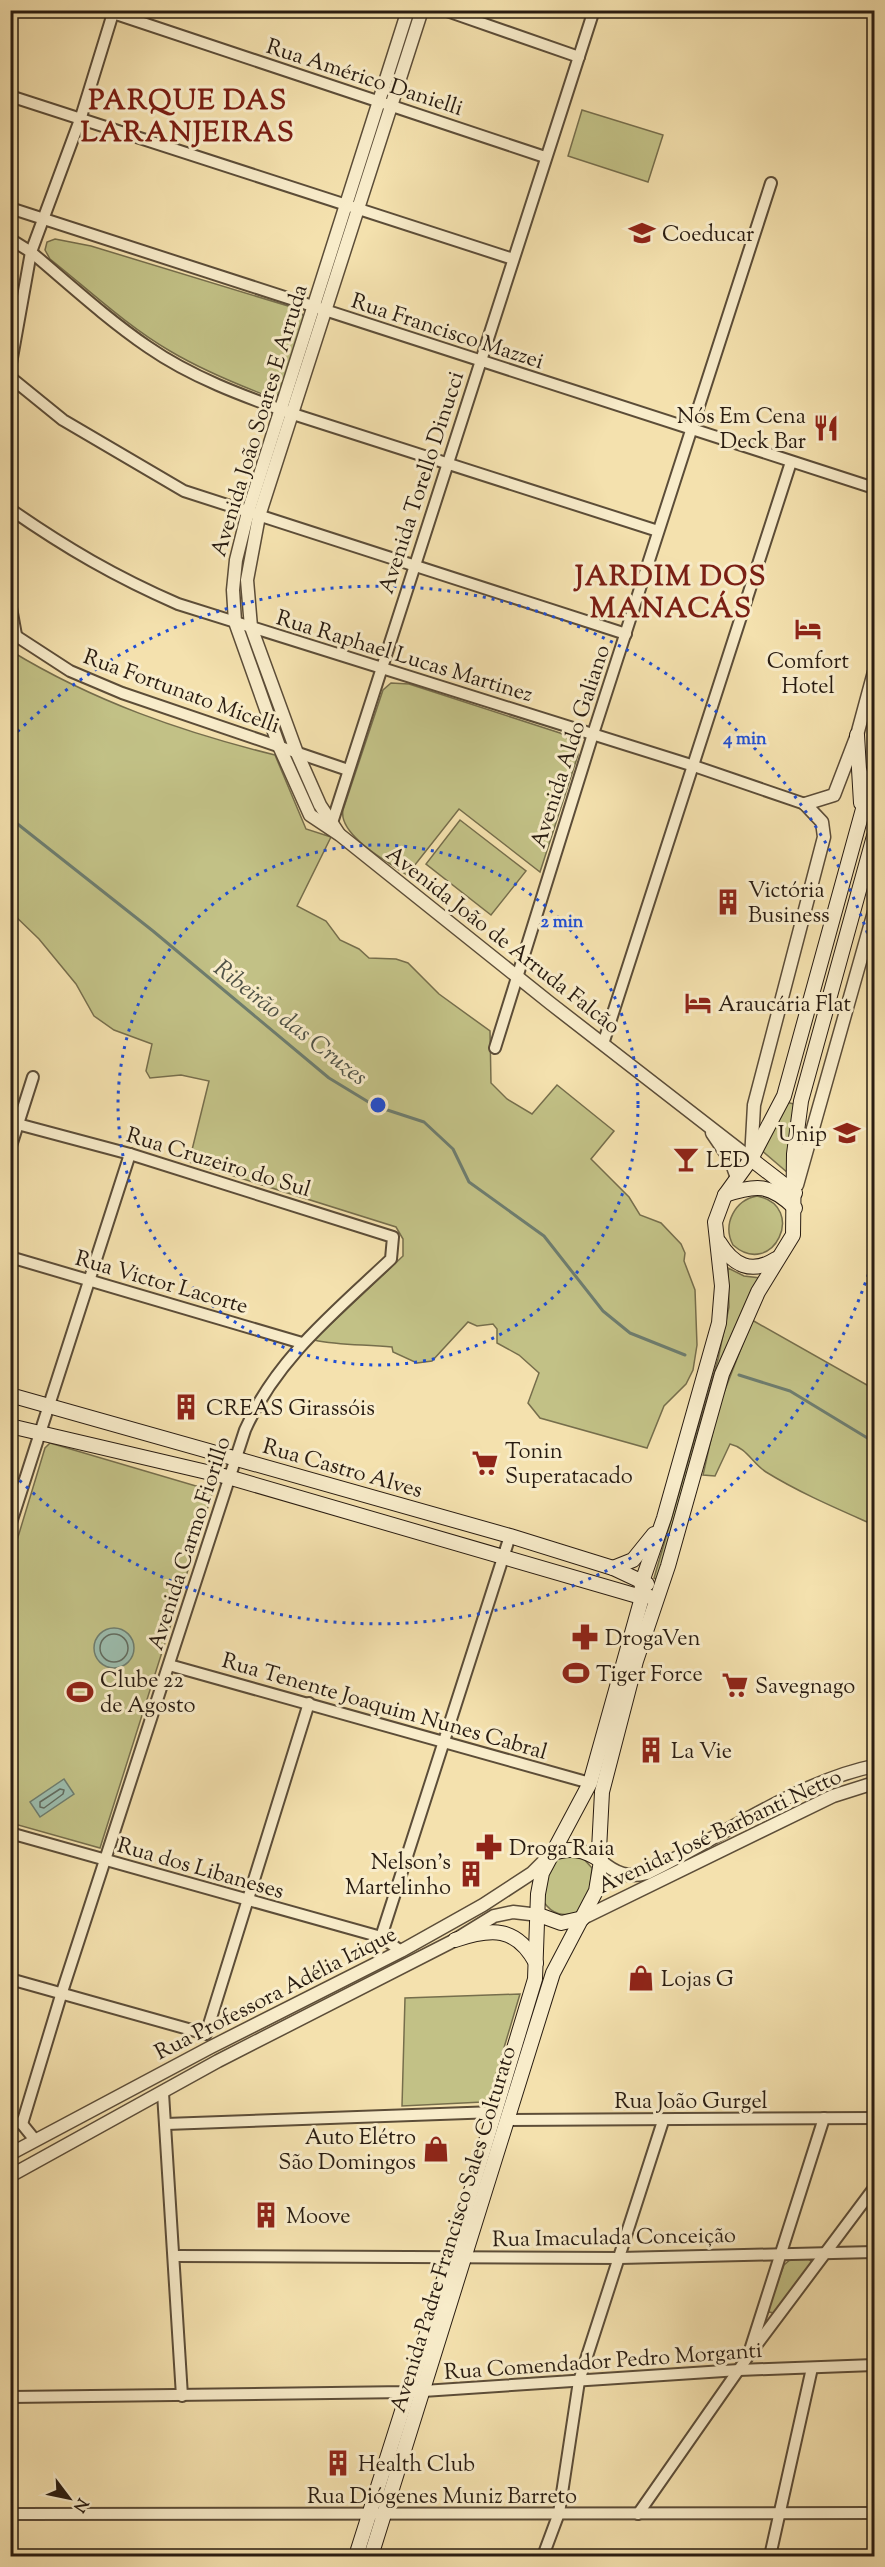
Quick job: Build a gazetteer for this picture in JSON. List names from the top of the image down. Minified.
{"streets":{"main road":["Rua Castro Alves","Avenida Padre Francisco Sales Colturato"],"street":["Rua Américo Danielli","Rua Francisco Mazzei","Avenida João Soares E Arruda","Avenida Torello Dinucci","Rua Raphael Lucas Martinez","Rua Fortunato Micelli","Avenida Aldo Galiano","Avenida João de Arruda Falcão","Rua Cruzeiro do Sul","Rua Victor Lacorte","Avenida Carmo Fiorillo","Rua Tenente Joaquim Nunes Cabral","Avenida José Barbanti Netto","Rua dos Libaneses","Rua Professora Adélia Izique","Rua João Gurgel","Rua Imaculada Conceição","Rua Comendador Pedro Morganti","Rua Diógenes Muniz Barreto"]},"crossings":[["Rua Américo Danielli","Avenida João Soares E Arruda"],["Rua Américo Danielli","Avenida Torello Dinucci"],["Rua Francisco Mazzei","Avenida João Soares E Arruda"],["Rua Francisco Mazzei","Avenida Torello Dinucci"],["Rua Francisco Mazzei","Avenida Aldo Galiano"],["Avenida João Soares E Arruda","Avenida Torello Dinucci"],["Avenida João Soares E Arruda","Rua Raphael Lucas Martinez"],["Avenida João Soares E Arruda","Rua Fortunato Micelli"],["Avenida João Soares E Arruda","Avenida João de Arruda Falcão"],["Avenida Torello Dinucci","Rua Raphael Lucas Martinez"],["Avenida Torello Dinucci","Rua Fortunato Micelli"],["Avenida Torello Dinucci","Avenida João de Arruda Falcão"],["Rua Raphael Lucas Martinez","Avenida Aldo Galiano"],["Avenida Aldo Galiano","Avenida João de Arruda Falcão"],["Rua Cruzeiro do Sul","Avenida Carmo Fiorillo"],["Rua Victor Lacorte","Avenida Carmo Fiorillo"],["Rua Castro Alves","Avenida Carmo Fiorillo"],["Avenida Carmo Fiorillo","Rua Tenente Joaquim Nunes Cabral"],["Avenida Carmo Fiorillo","Rua dos Libaneses"],["Avenida José Barbanti Netto","Rua Professora Adélia Izique"],["Avenida José Barbanti Netto","Avenida Padre Francisco Sales Colturato"],["Rua Professora Adélia Izique","Avenida Padre Francisco Sales Colturato"],["Rua João Gurgel","Avenida Padre Francisco Sales Colturato"],["Avenida Padre Francisco Sales Colturato","Rua Imaculada Conceição"],["Avenida Padre Francisco Sales Colturato","Rua Comendador Pedro Morganti"],["Avenida Padre Francisco Sales Colturato","Rua Diógenes Muniz Barreto"]],"districts":["PARQUE DAS LARANJEIRAS","JARDIM DOS MANACÁS"],"water":["Ribeirão das Cruzes"],"places":{"school or university":["Coeducar","Unip"],"restaurant":["Nós Em Cena Deck Bar"],"hotel":["Comfort Hotel","Araucária Flat"],"building":["Victória Business","CREAS Girassóis","La Vie","Nelson's Martelinho","Moove","Health Club"],"bar":["LED"],"supermarket":["Tonin Superatacado","Savegnago"],"pharmacy":["DrogaVen","Droga Raia"],"sports":["Tiger Force","Clube 22 de Agosto"],"shop":["Lojas G","Auto Elétro São Domingos"]},"north":"bottom right","rings":["4 min","2 min"]}
